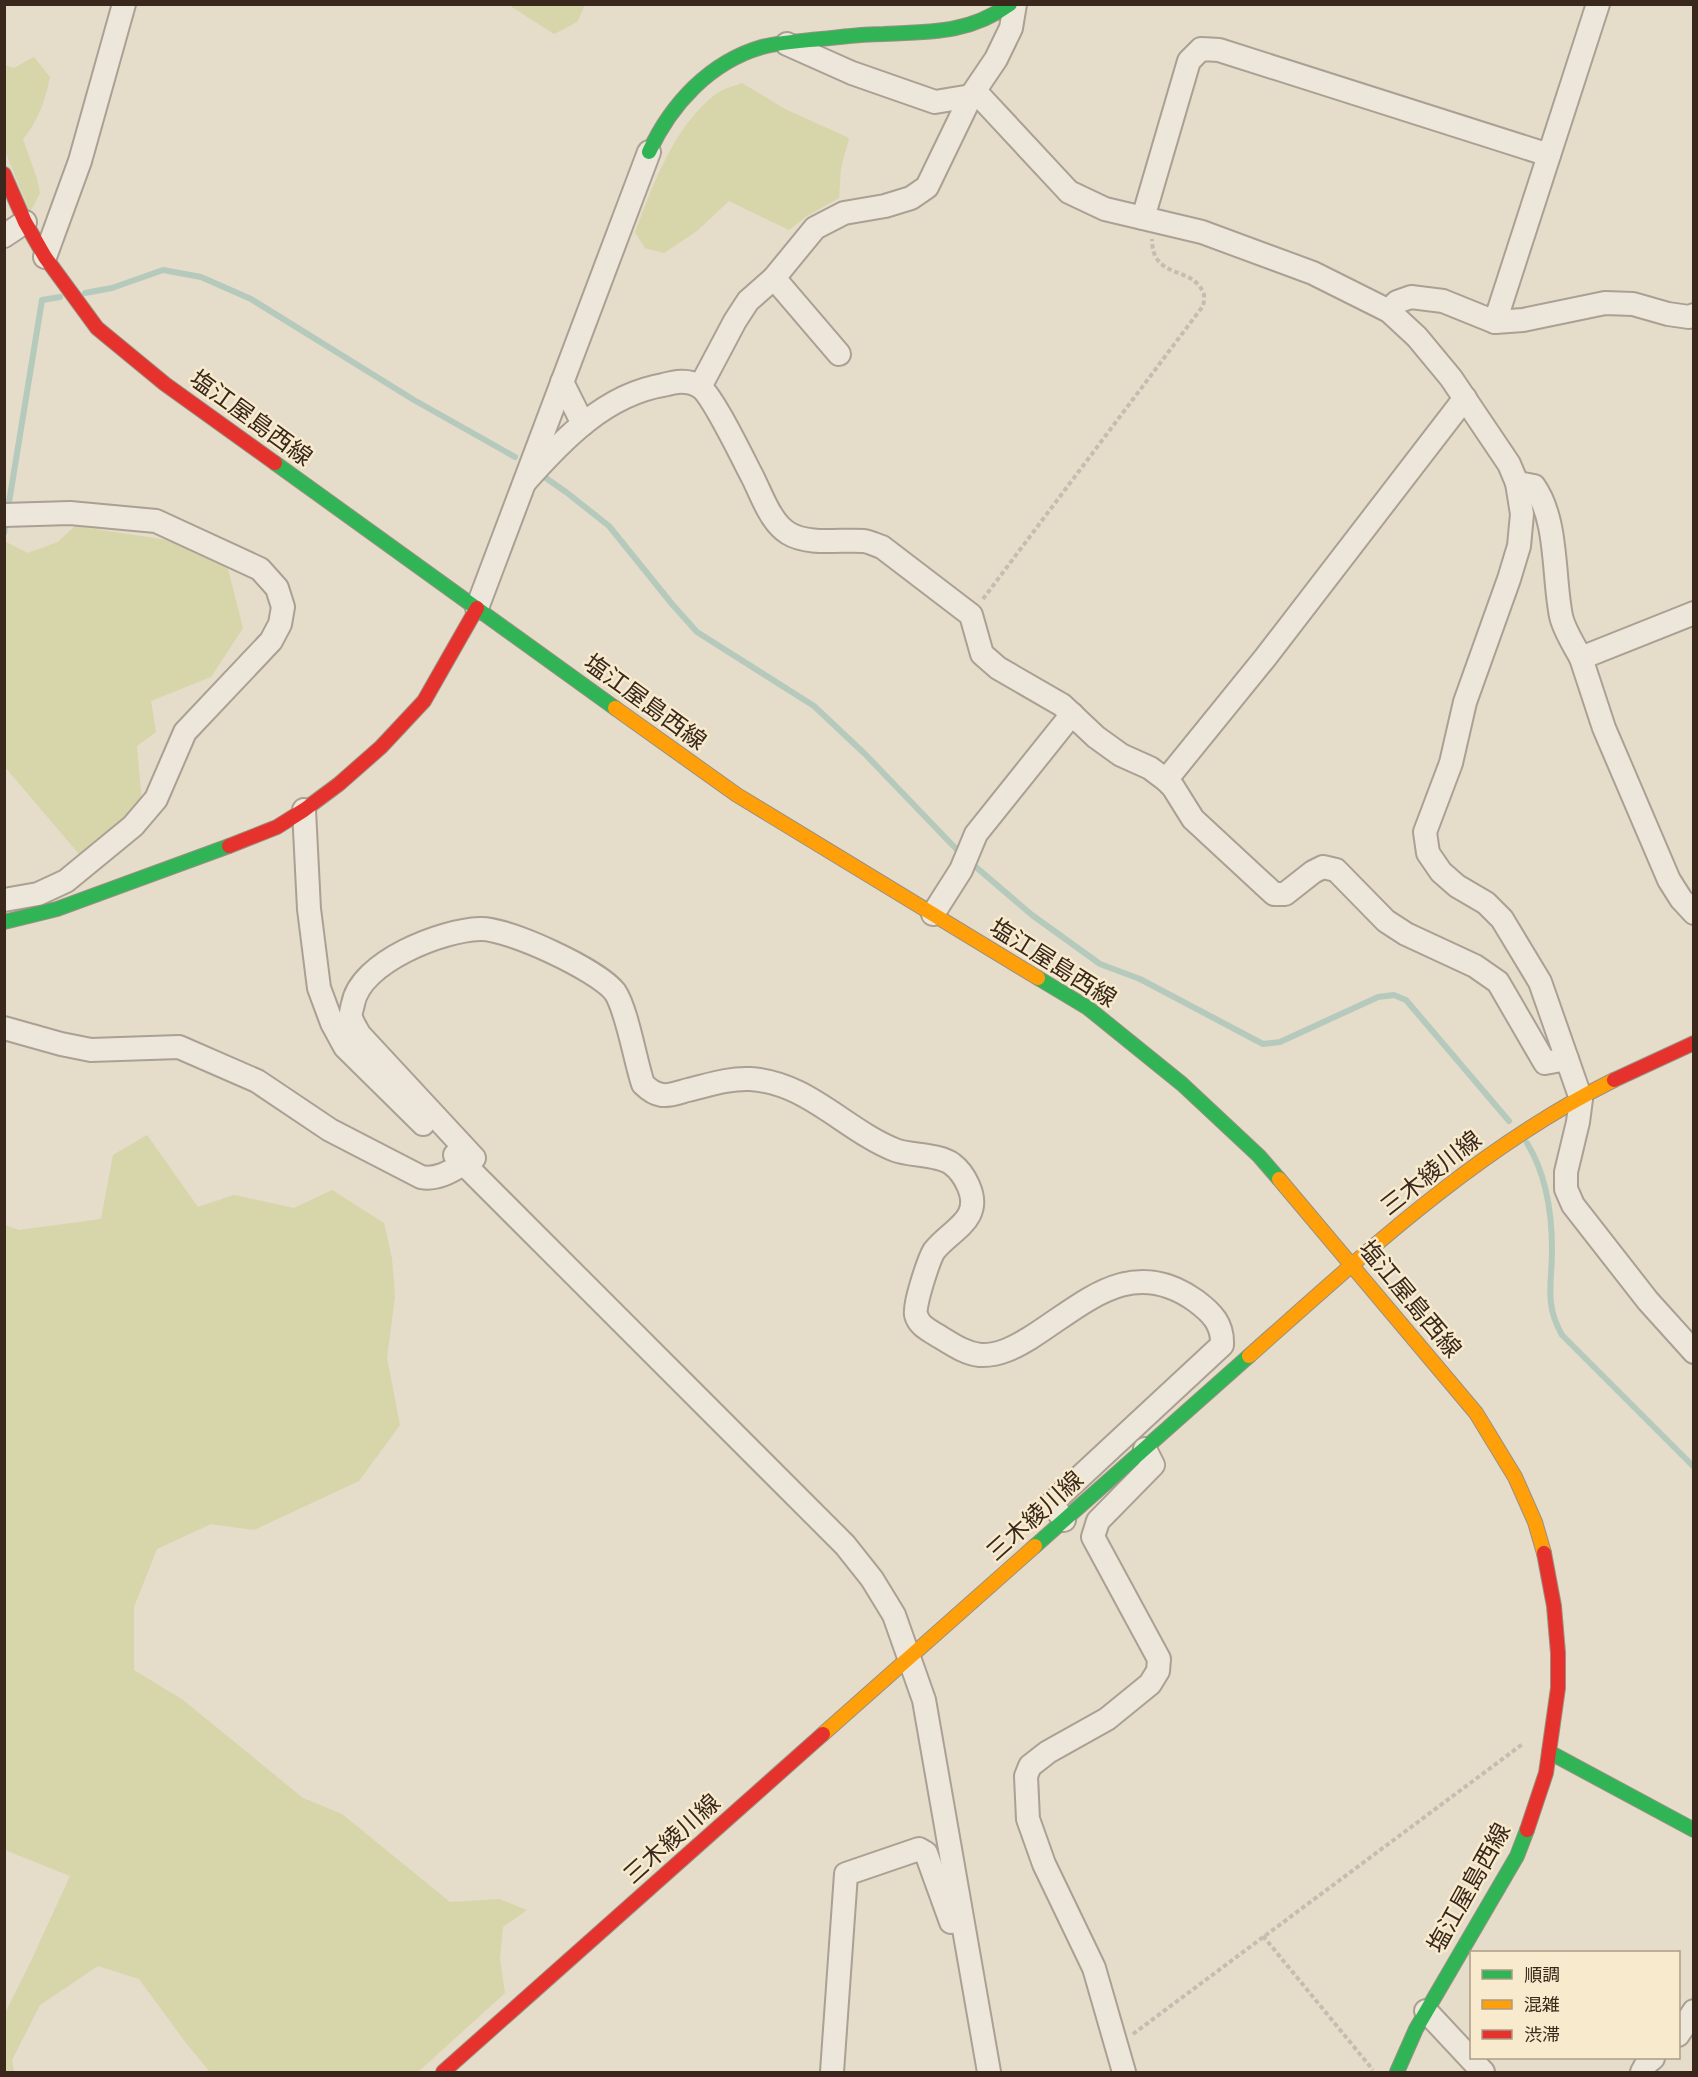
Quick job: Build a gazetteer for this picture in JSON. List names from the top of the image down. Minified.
{"streets":{"main road":["塩江屋島西線","三木綾川線"]},"crossings":[["塩江屋島西線","三木綾川線"]],"legend":["順調","混雑","渋滞"]}
